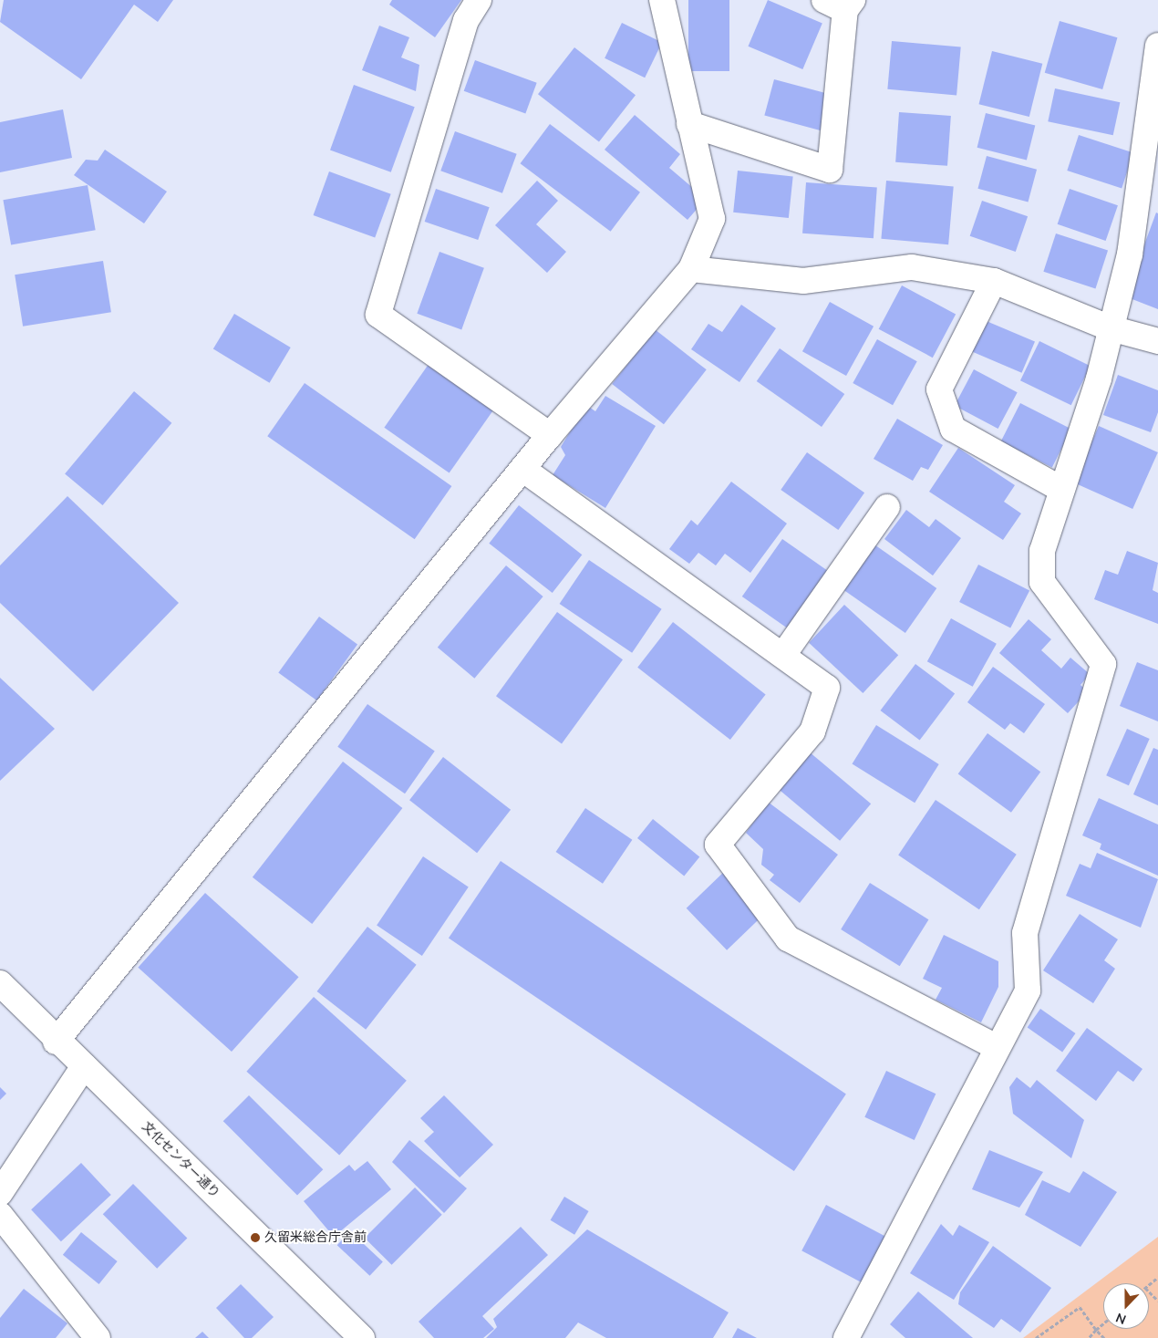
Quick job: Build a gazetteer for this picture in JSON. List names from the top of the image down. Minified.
{"streets":{"main road":["文化センター通り"]},"places":["久留米総合庁舎前"],"north":"bottom"}
